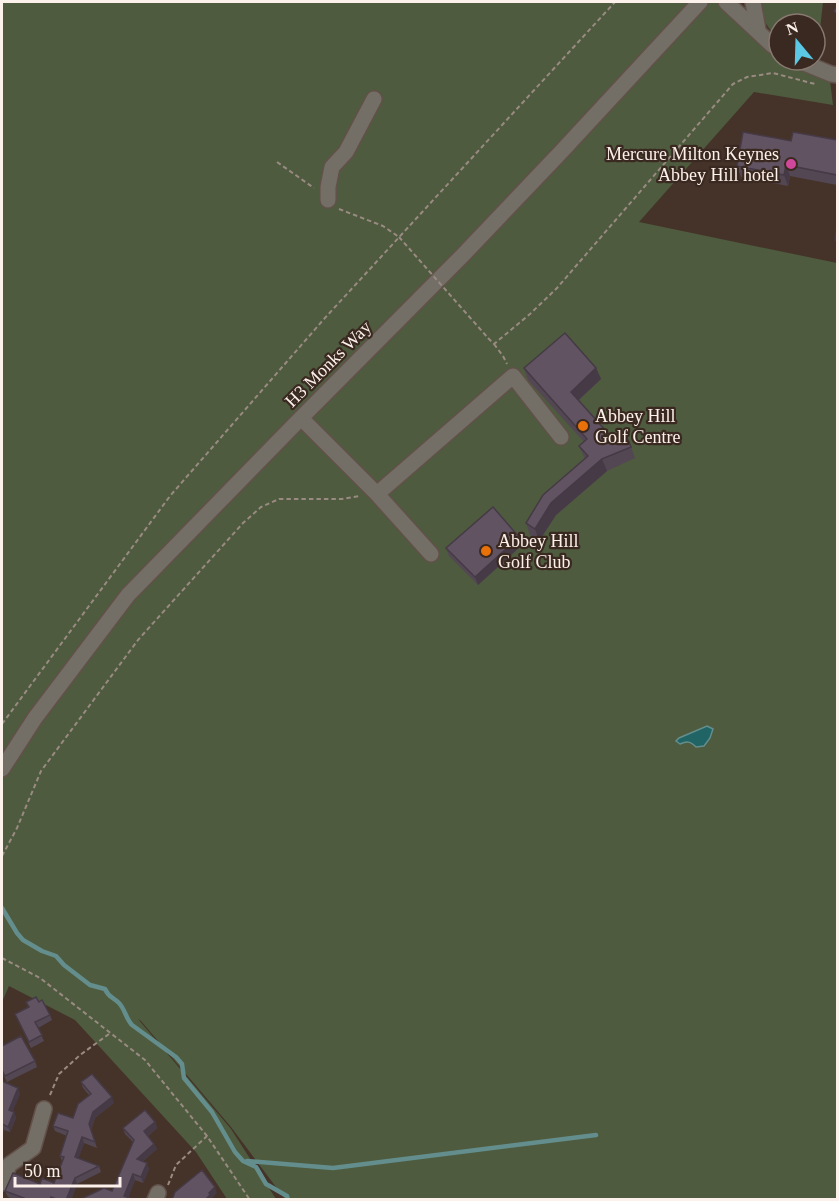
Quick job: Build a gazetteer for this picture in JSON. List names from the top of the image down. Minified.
{"streets":{"street":["H3 Monks Way"]},"places":["Mercure Milton Keynes Abbey Hill hotel","Abbey Hill Golf Centre","Abbey Hill Golf Club"],"scale_bar":"50 m","north":"top"}
